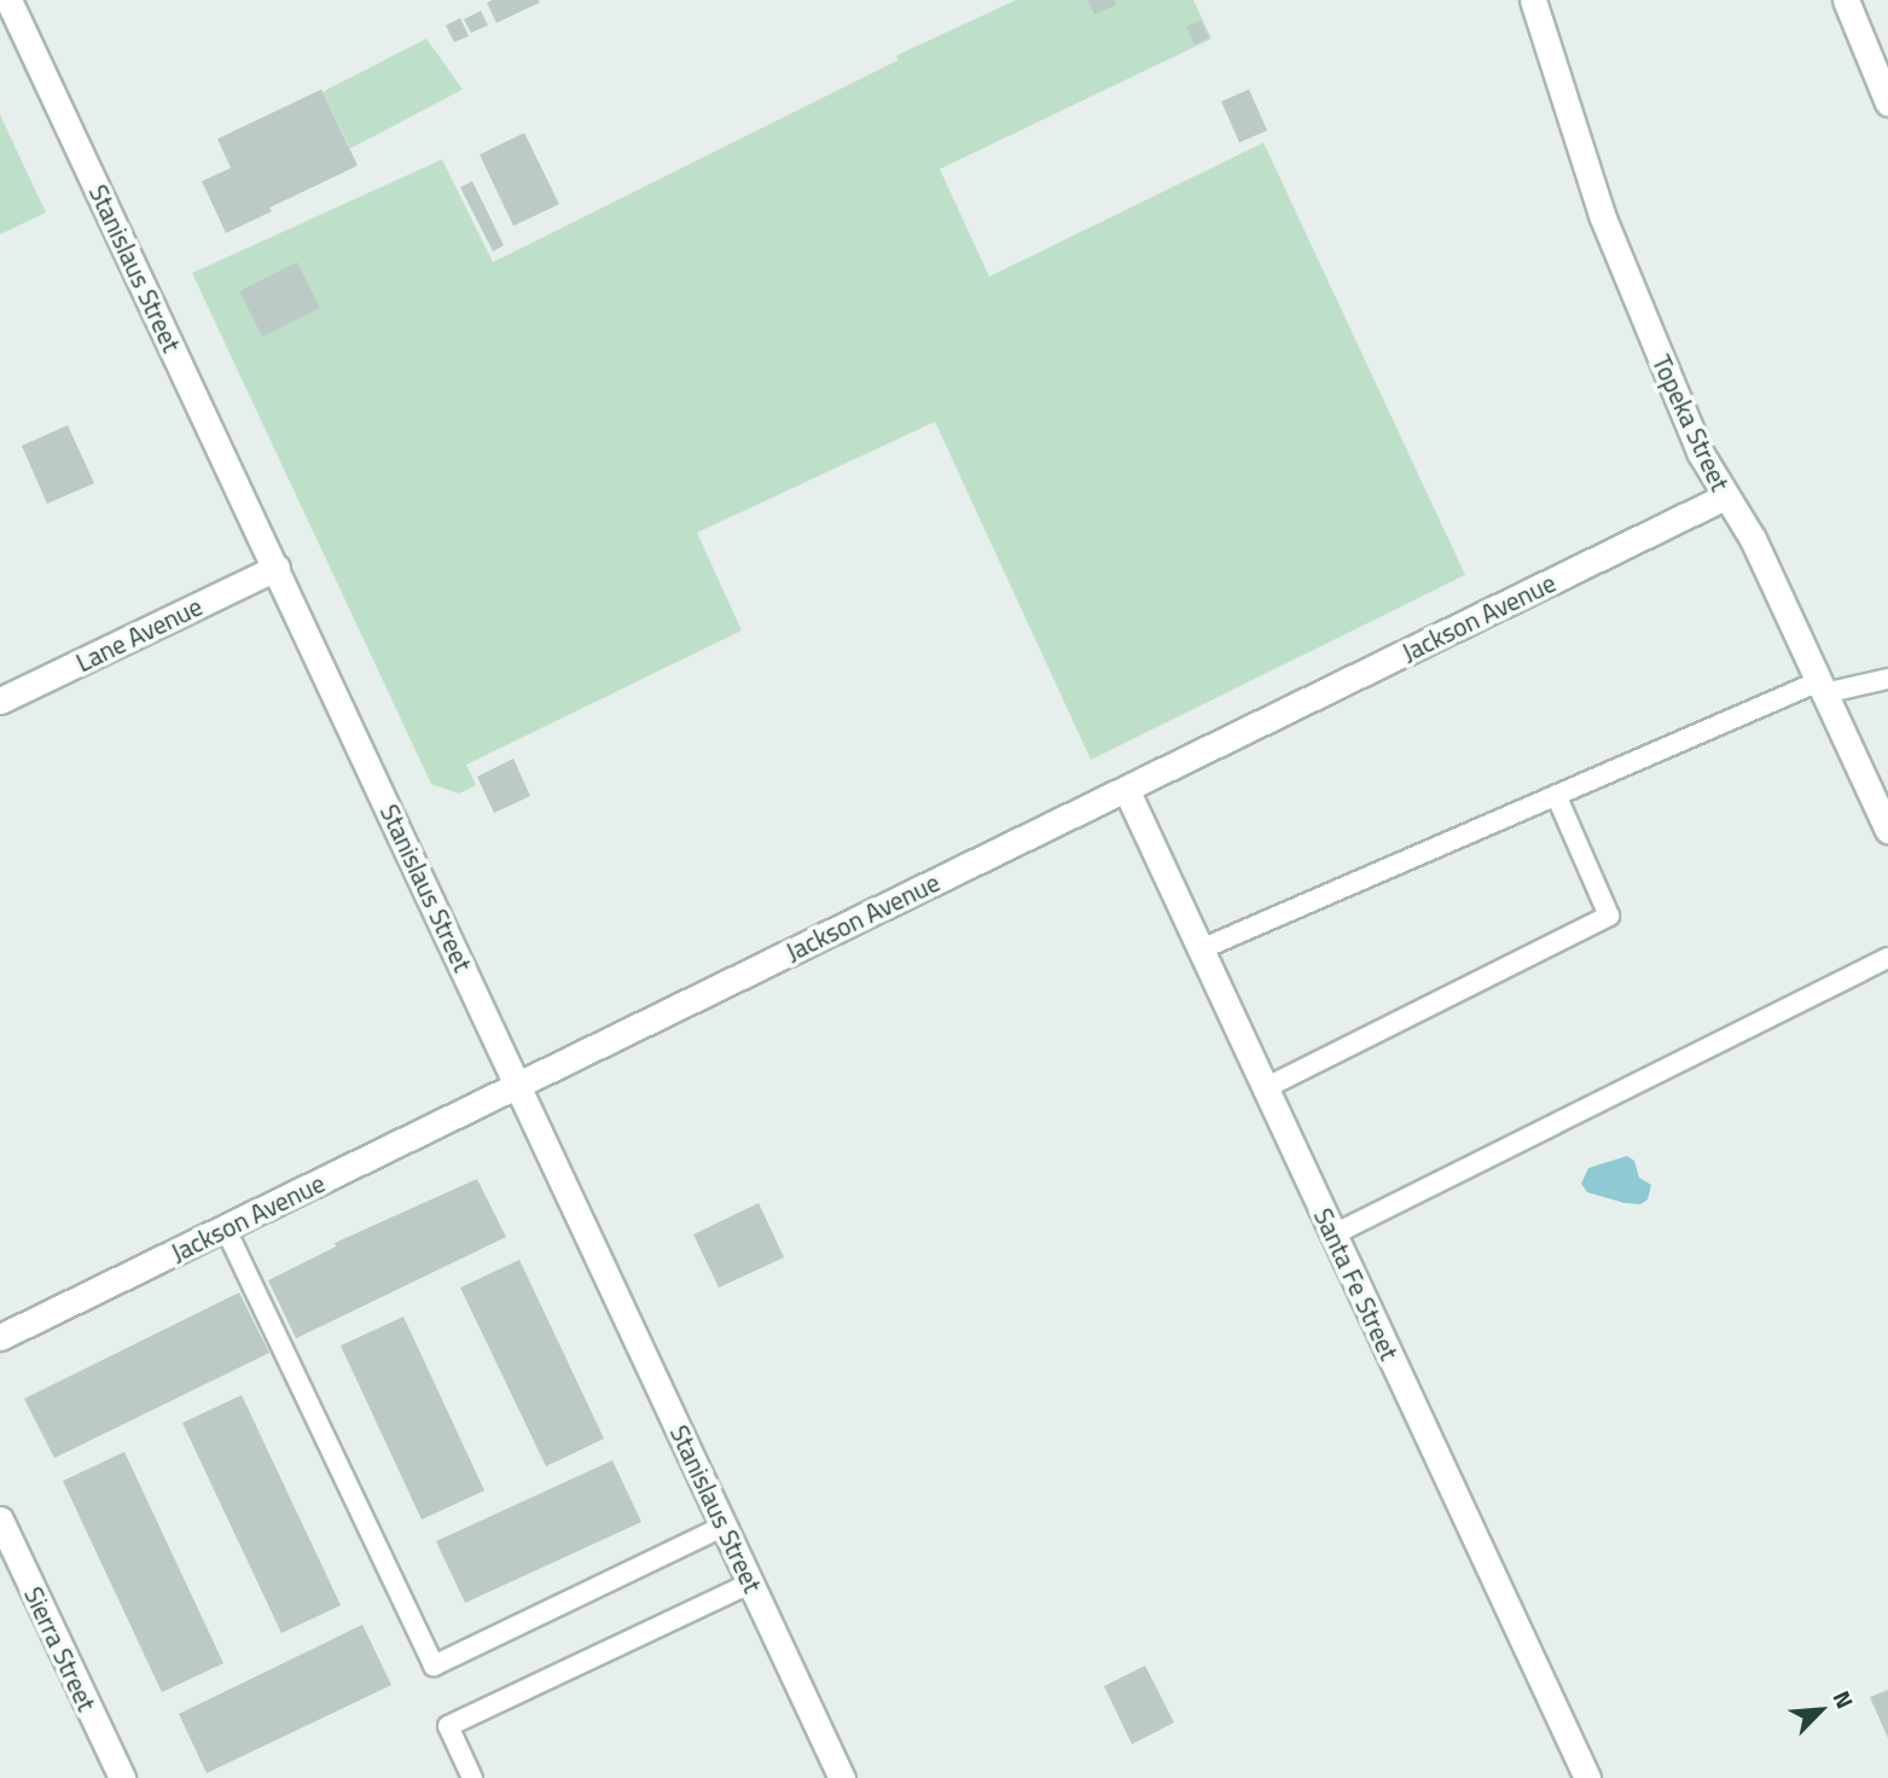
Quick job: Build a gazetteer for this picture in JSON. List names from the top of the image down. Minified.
{"streets":{"street":["Stanislaus Street","Topeka Street","Jackson Avenue","Lane Avenue","Santa Fe Street","Sierra Street"]},"crossings":[["Stanislaus Street","Jackson Avenue"],["Stanislaus Street","Lane Avenue"],["Topeka Street","Jackson Avenue"],["Jackson Avenue","Santa Fe Street"]],"north":"top right"}
